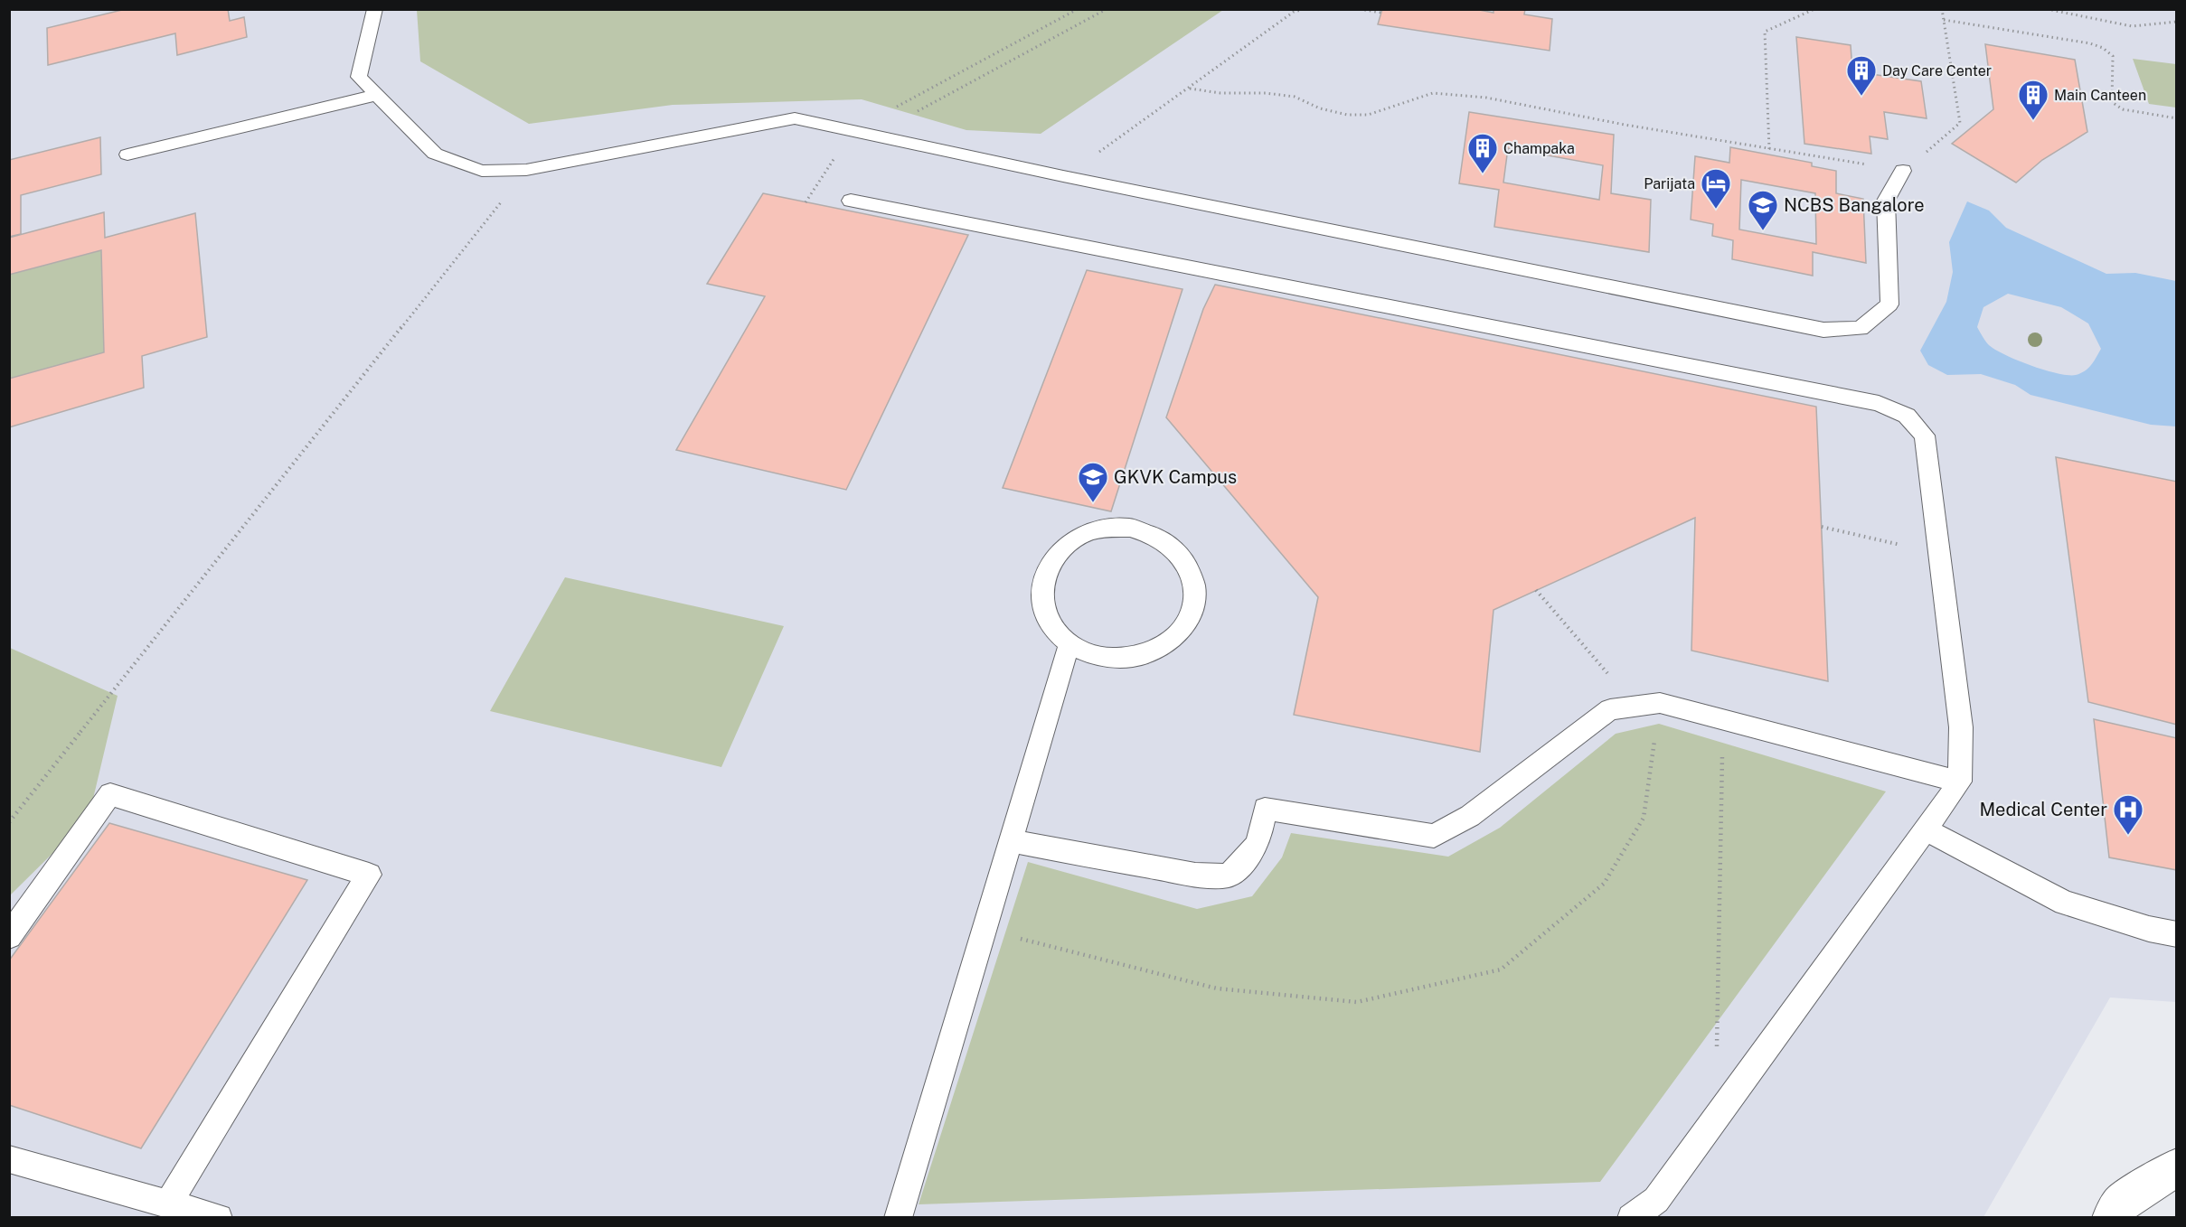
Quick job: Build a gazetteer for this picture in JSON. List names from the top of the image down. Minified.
{"places":{"building":["Day Care Center","Main Canteen","Champaka"],"hotel":["Parijata"],"school or university":["NCBS Bangalore","GKVK Campus"],"hospital":["Medical Center"]}}
